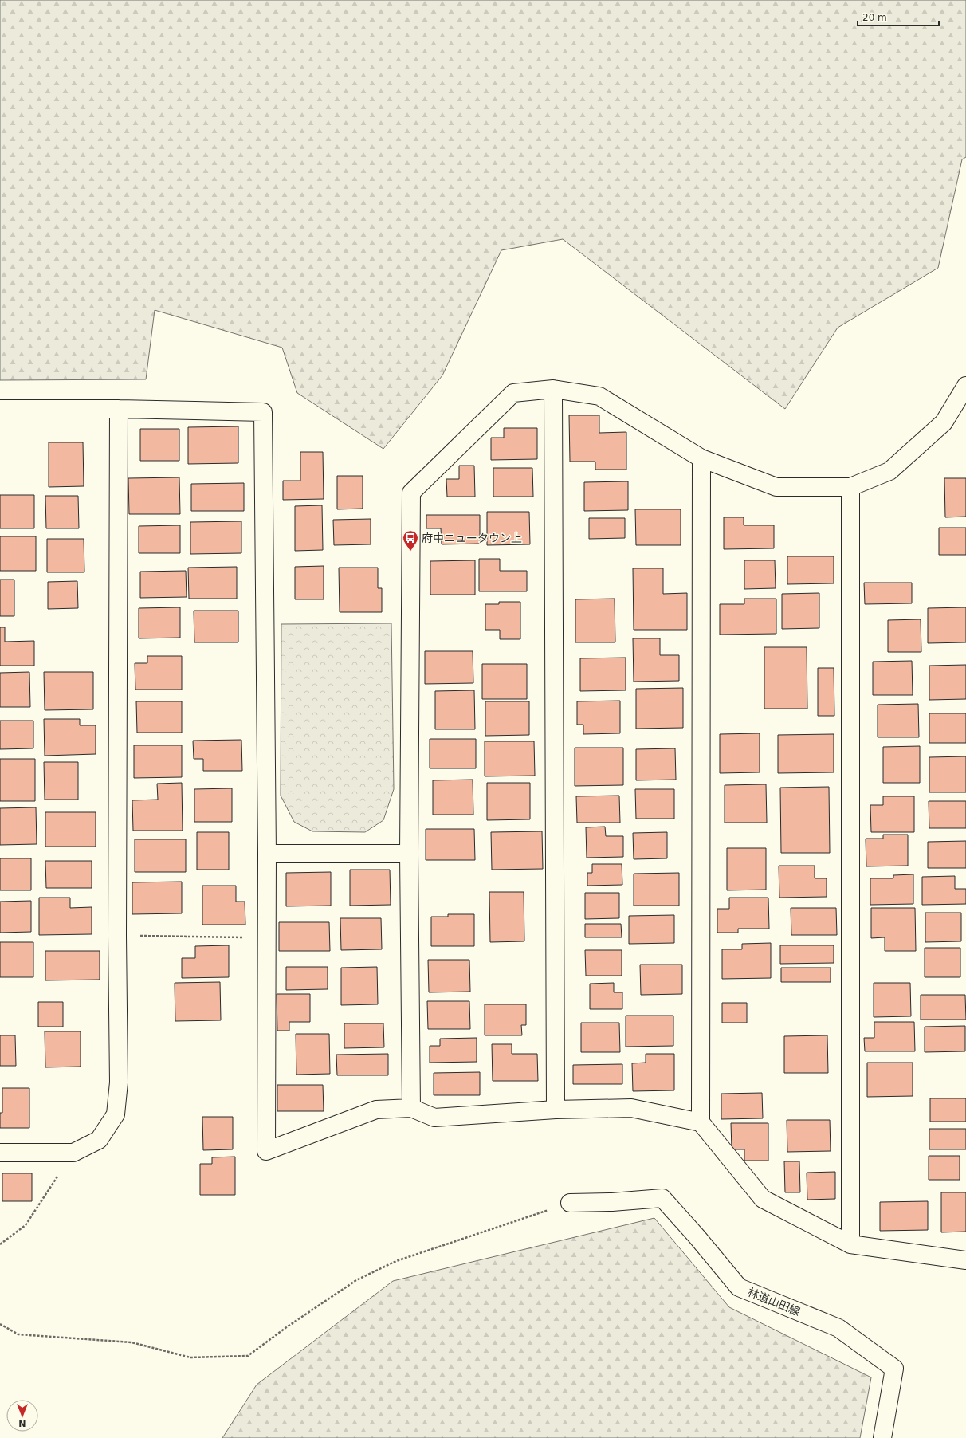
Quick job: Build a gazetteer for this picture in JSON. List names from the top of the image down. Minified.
{"streets":{"street":["林道山田線"]},"places":{"bus stop":["府中ニュータウン上"]},"scale_bar":"20 m","north":"bottom"}
